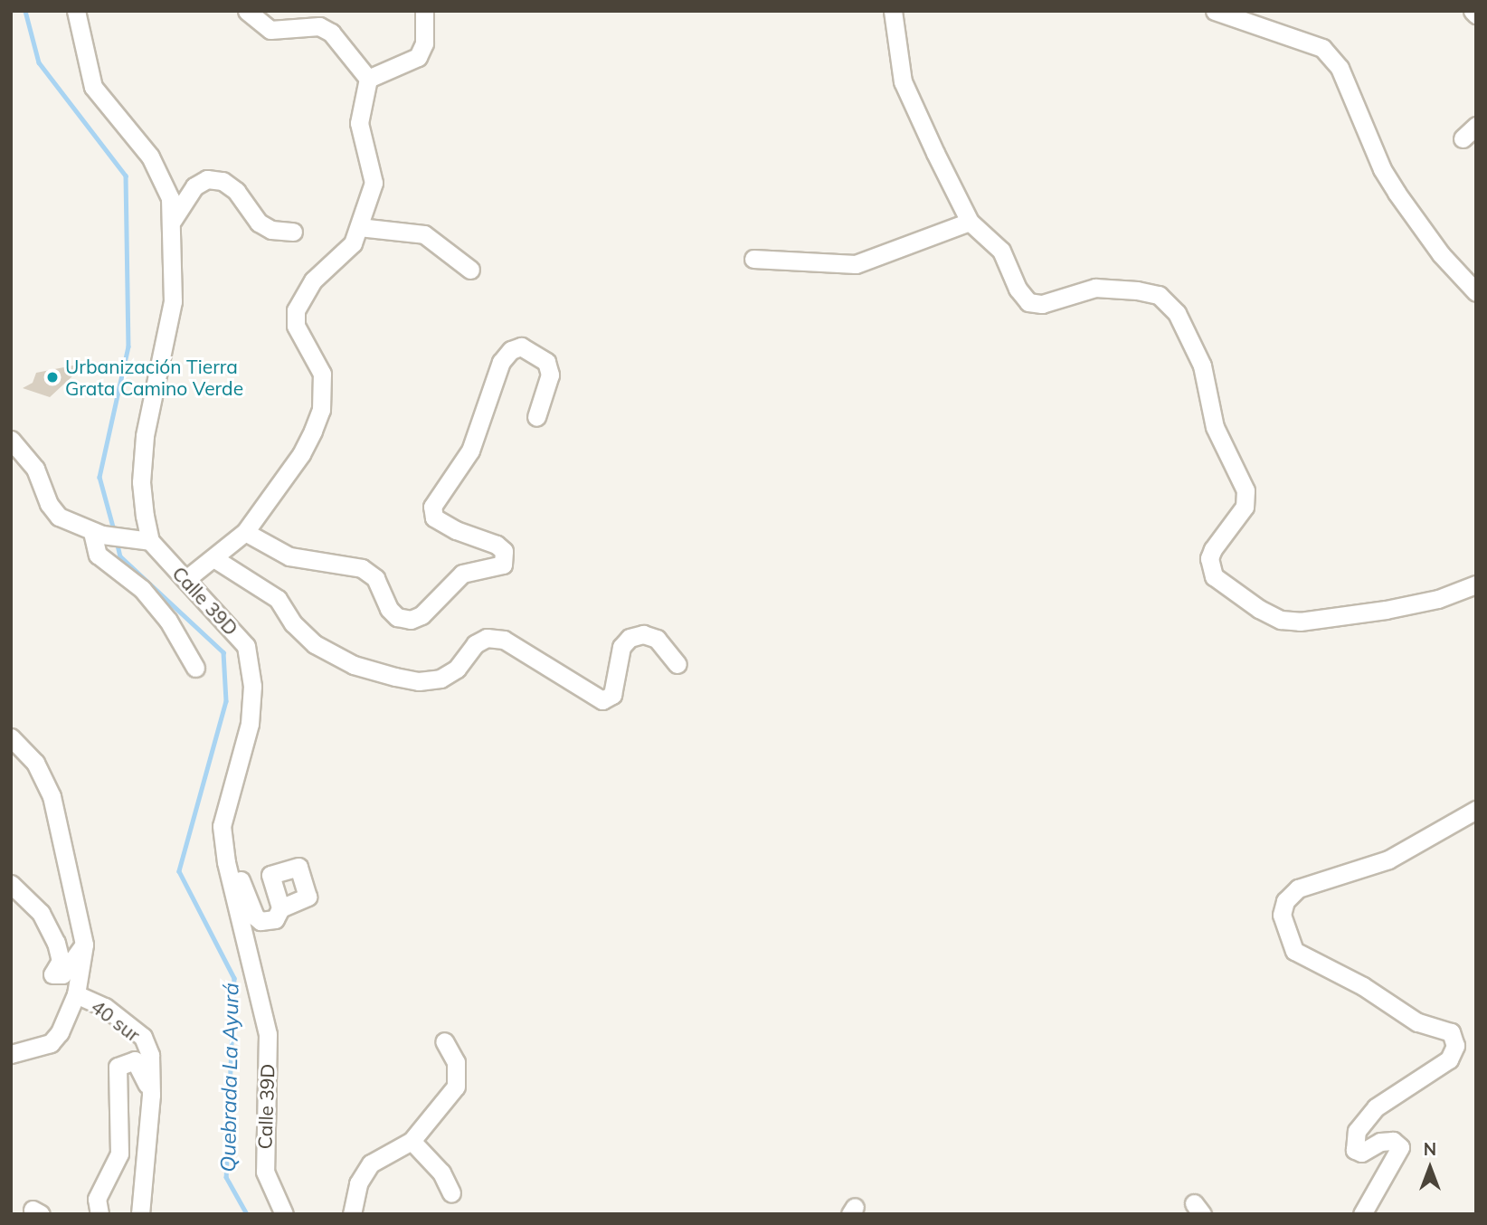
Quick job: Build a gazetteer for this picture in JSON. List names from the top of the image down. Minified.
{"streets":{"street":["Calle 39D","40 sur"]},"water":["Quebrada La Ayurá"],"places":["Urbanización Tierra Grata Camino Verde"],"north":"top"}
